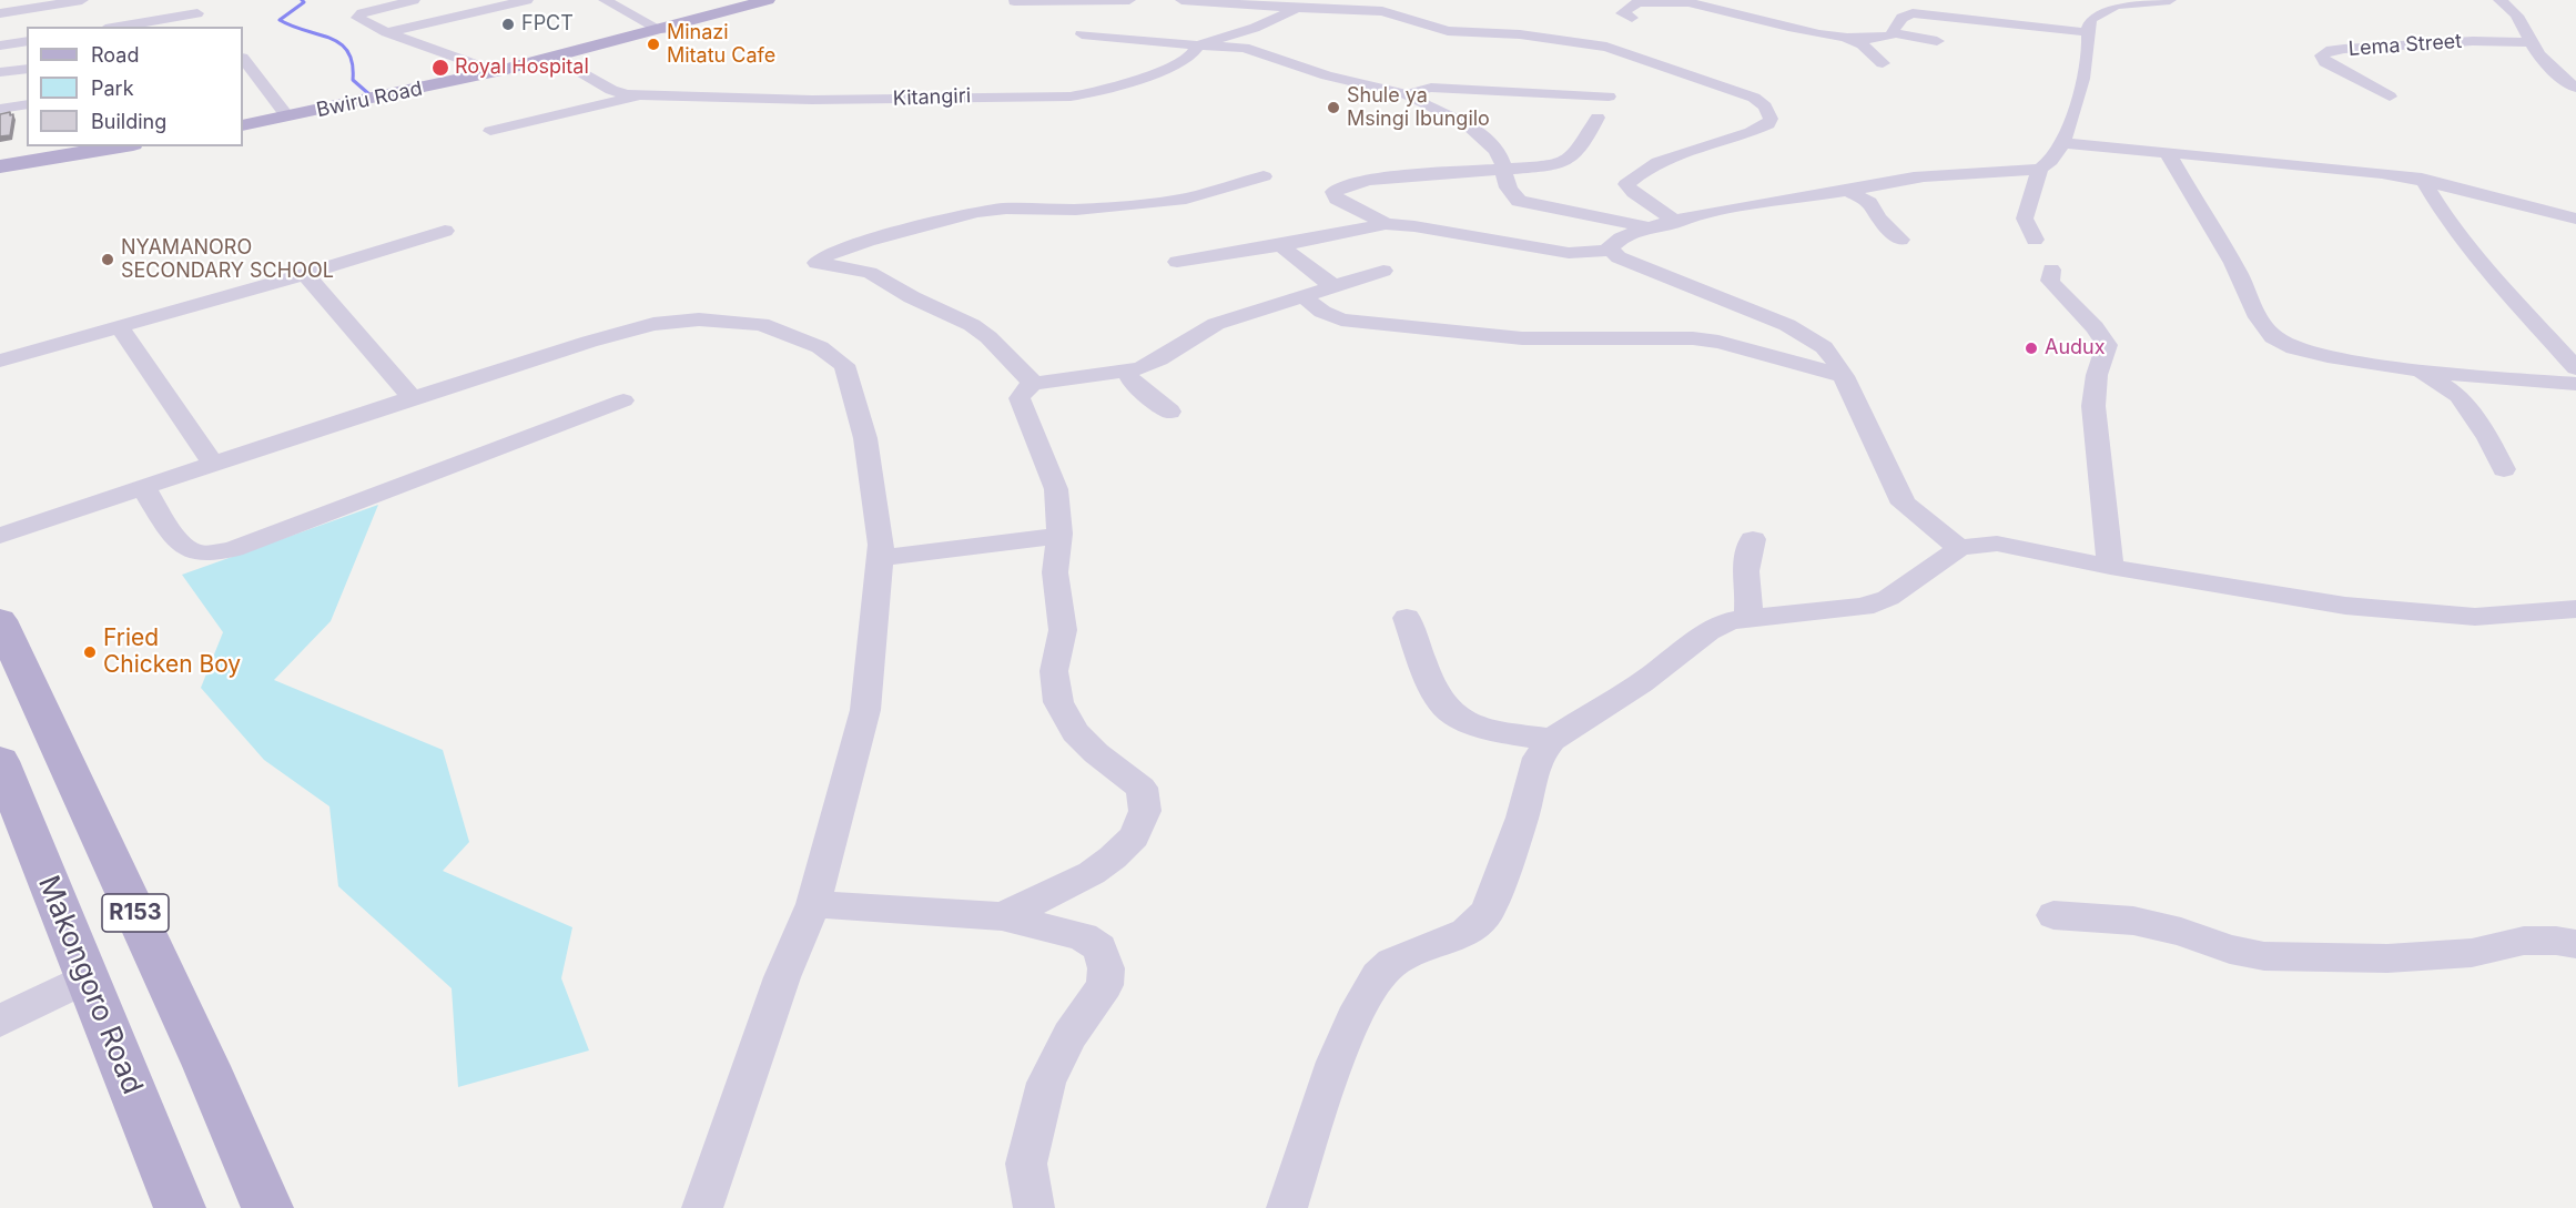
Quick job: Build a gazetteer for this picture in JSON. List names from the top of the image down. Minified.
{"streets":{"main road":["Bwiru Road","R153","Makongoro Road"],"street":["Lema Street","Kitangiri"]},"crossings":[["Kitangiri","Bwiru Road"]],"places":["FPCT","Minazi Mitatu Cafe","Royal Hospital","Shule ya Msingi Ibungilo","NYAMANORO SECONDARY SCHOOL","Audux","Fried Chicken Boy"],"legend":["Road","Park","Building"]}
